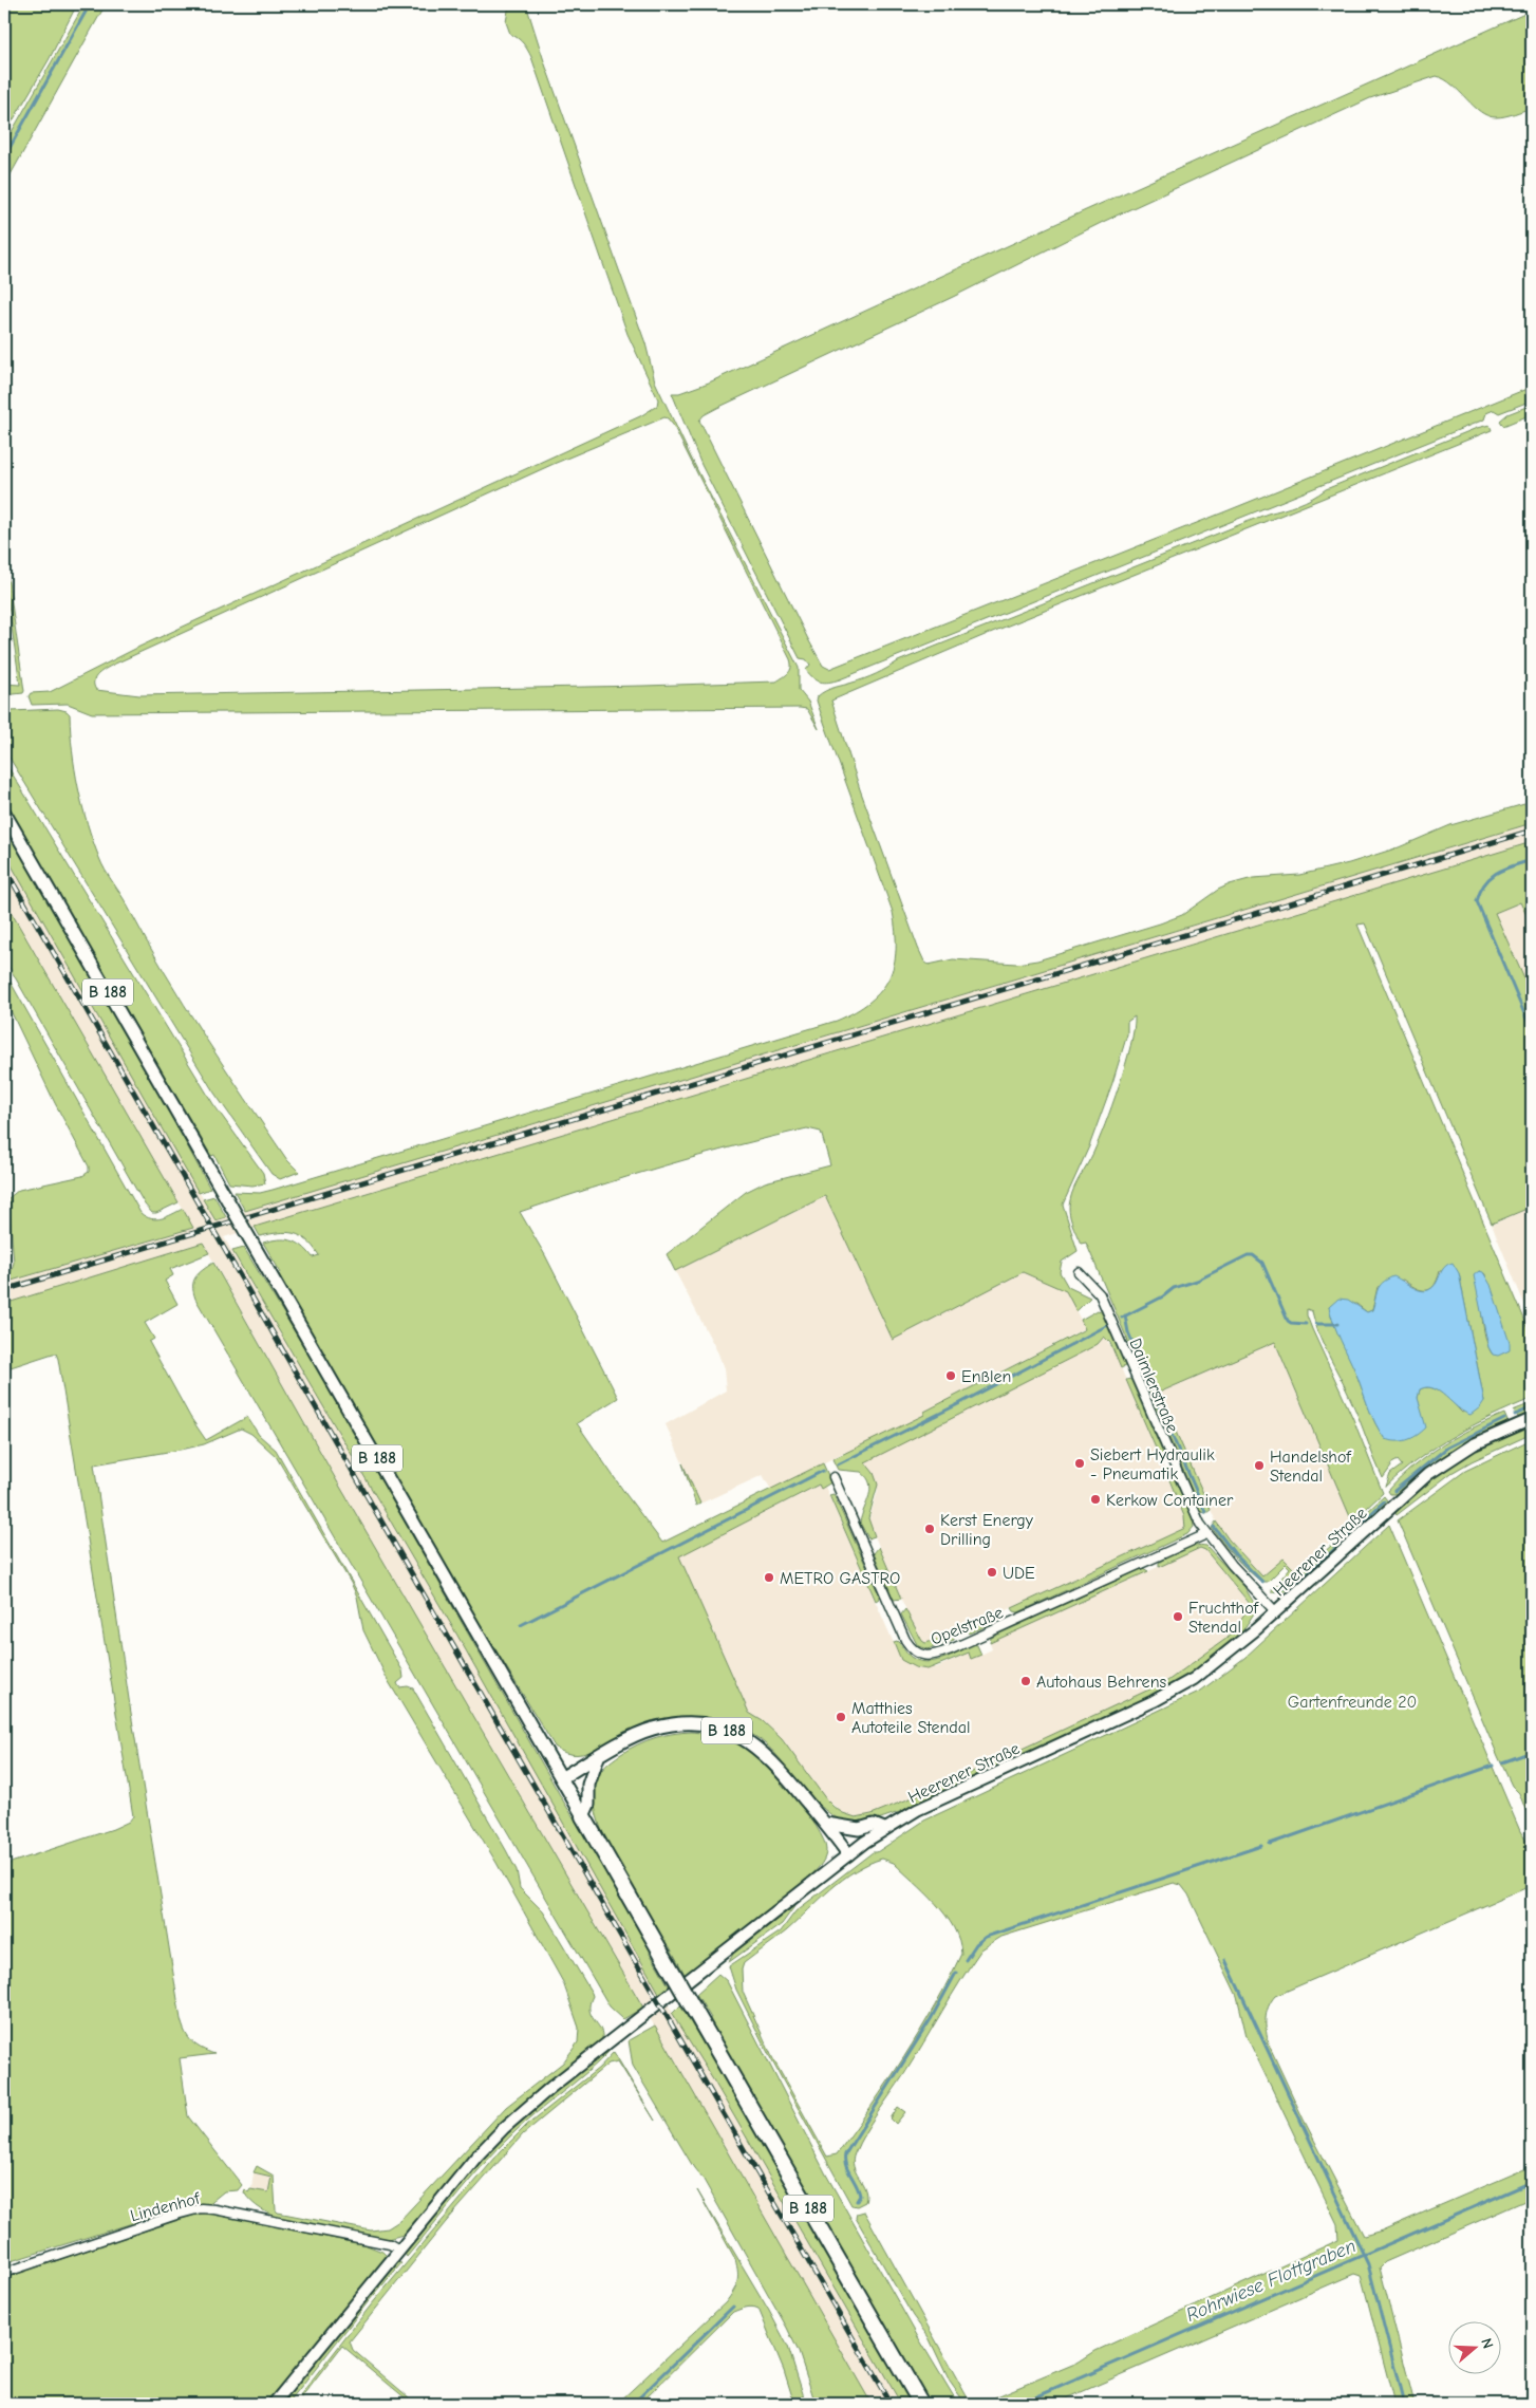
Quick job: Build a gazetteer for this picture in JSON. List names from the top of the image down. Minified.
{"streets":{"highway":["B 188"],"main road":["Heerener Straße"],"street":["Daimlerstraße","Opelstraße","Lindenhof"]},"crossings":[["B 188","Heerener Straße"],["Daimlerstraße","Heerener Straße"],["Daimlerstraße","Opelstraße"],["Heerener Straße","Lindenhof"]],"water":["Rohrwiese Flottgraben"],"parks":["Gartenfreunde 20"],"places":["Enßlen","Siebert Hydraulik - Pneumatik","Handelshof Stendal","Kerkow Container","Kerst Energy Drilling","UDE","METRO GASTRO","Fruchthof Stendal","Autohaus Behrens","Matthies Autoteile Stendal"],"north":"right"}
